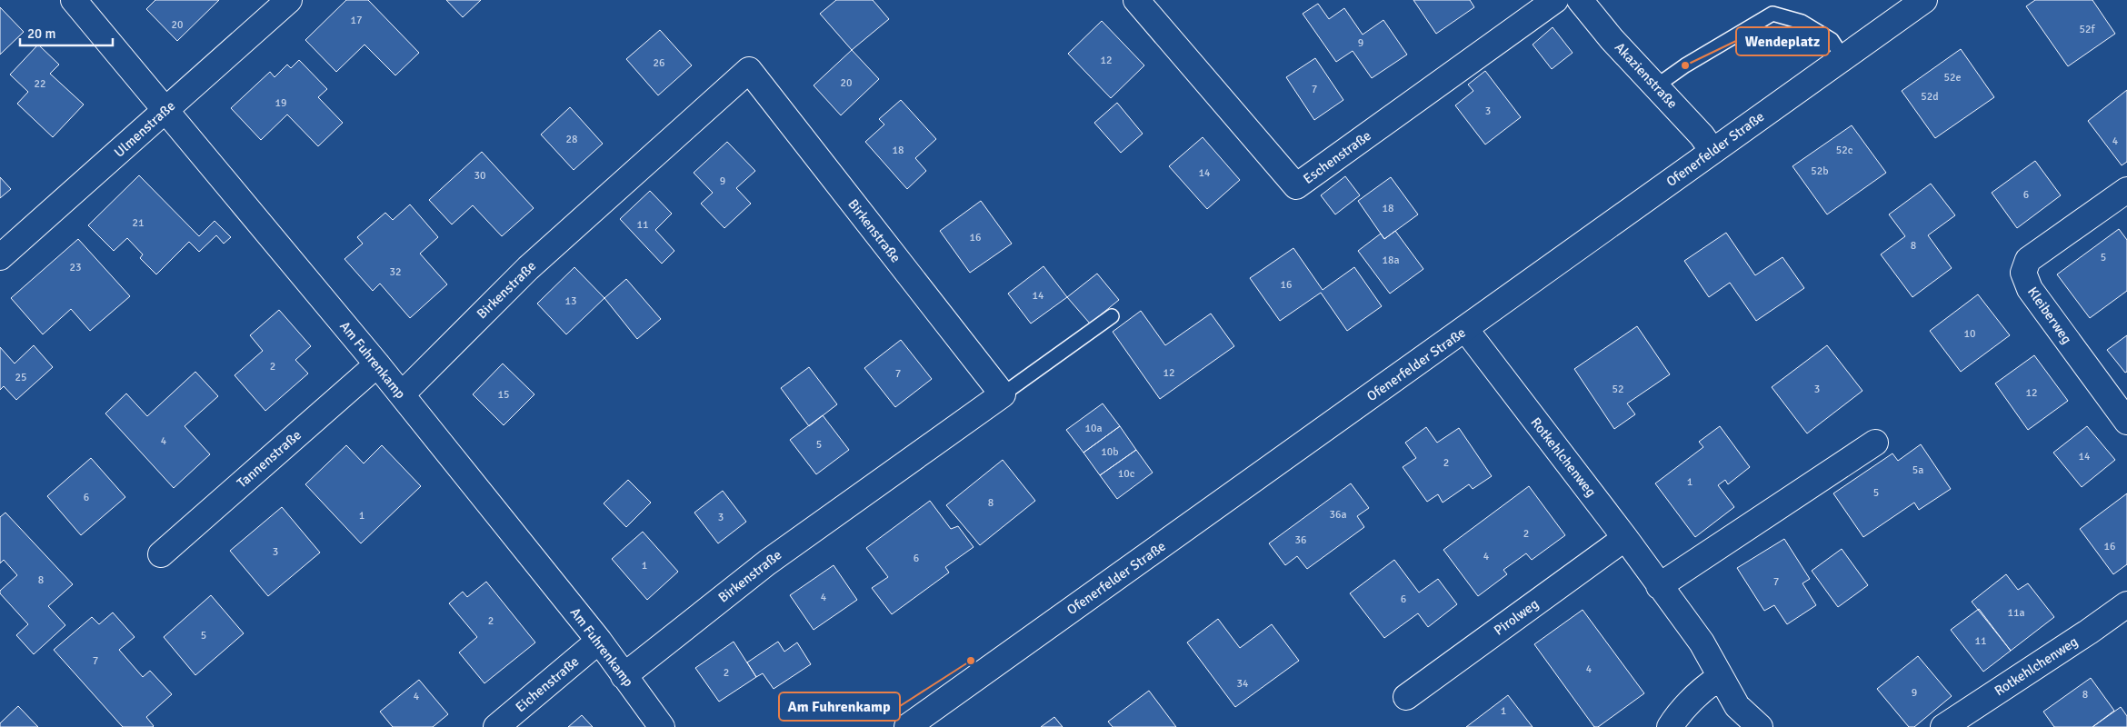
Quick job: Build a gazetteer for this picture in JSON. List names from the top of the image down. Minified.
{"streets":{"street":["Akazienstraße","Ulmenstraße","Ofenerfelder Straße","Eschenstraße","Birkenstraße","Kleiberweg","Am Fuhrenkamp","Rotkehlchenweg","Tannenstraße","Pirolweg","Eichenstraße"]},"crossings":[["Akazienstraße","Ofenerfelder Straße"],["Ulmenstraße","Am Fuhrenkamp"],["Ofenerfelder Straße","Rotkehlchenweg"],["Birkenstraße","Am Fuhrenkamp"],["Am Fuhrenkamp","Tannenstraße"],["Am Fuhrenkamp","Eichenstraße"],["Rotkehlchenweg","Pirolweg"]],"places":["Wendeplatz","Am Fuhrenkamp"],"house_numbers":["17","20","52f","9","12","26","52e","20","22","7","52d","19","3","28","4","18","52c","52b","14","30","9","6","18","21","11","16","8","5","18a","23","32","16","14","13","10","2","12","7","25","52","3","12","15","10a","4","5","10b","14","2","5a","10c","1","5","6","8","36a","1","3","2","36","16","3","4","6","1","8","7","4","6","11a","2","5","11","7","4","2","34","9","8","4","1"],"scale_bar":"20 m"}
